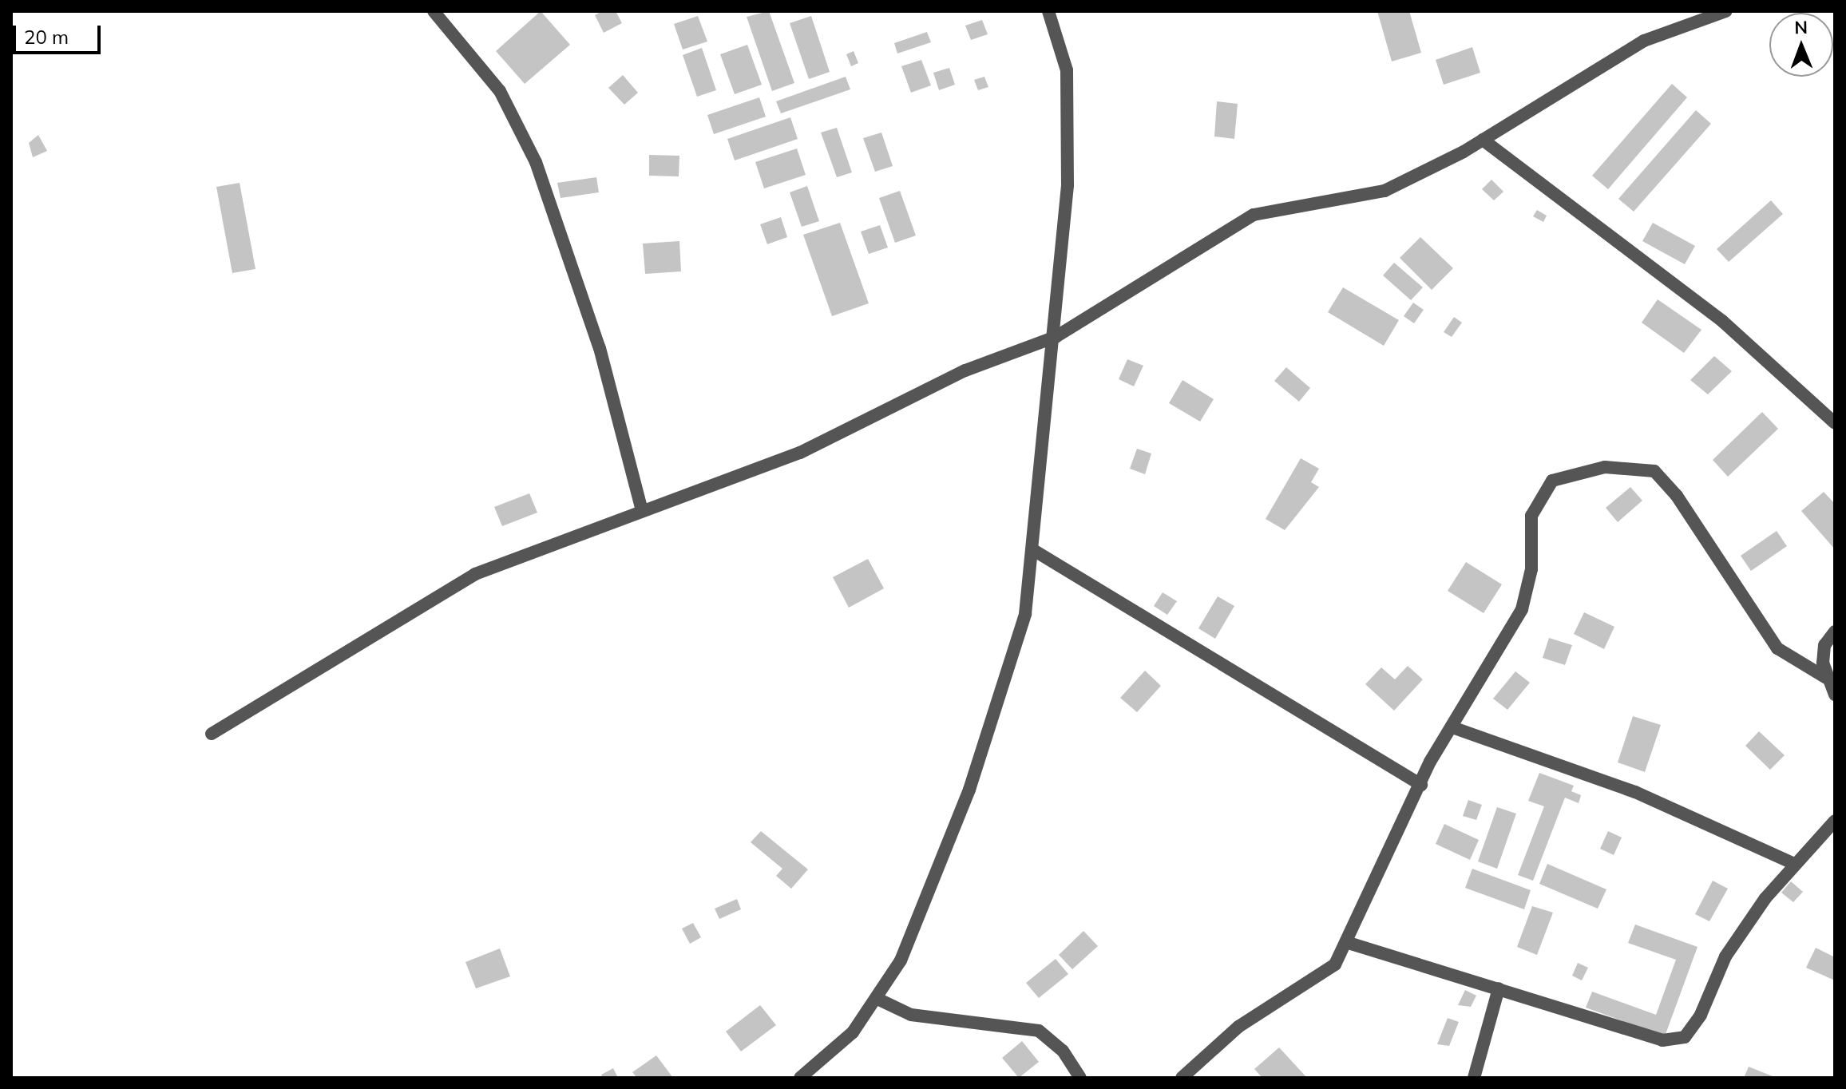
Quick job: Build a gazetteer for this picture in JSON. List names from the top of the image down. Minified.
{"scale_bar":"20 m","north":"top"}
